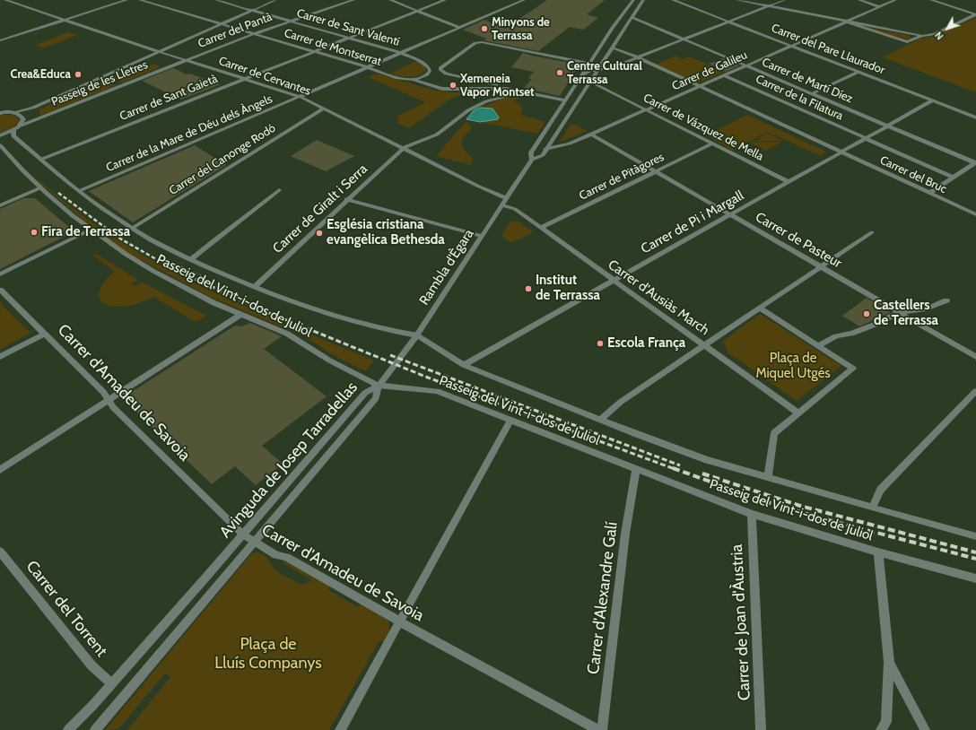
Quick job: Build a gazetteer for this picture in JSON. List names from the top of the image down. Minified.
{"streets":{"street":["Carrer de Sant Valentí","Carrer del Pantà","Carrer de Montserrat","Carrer del Pare Llaurador","Carrer de Galileu","Carrer de Cervantes","Carrer de Martí Díez","Passeig de les Lletres","Carrer de Sant Gaietà","Carrer de la Filatura","Carrer de Vázquez de Mella","Carrer de la Mare de Déu dels Àngels","Carrer del Canonge Rodó","Carrer del Bruc","Carrer de Pitàgores","Carrer de Giralt i Serra","Carrer de Pi i Margall","Carrer de Pasteur","Rambla d'Ègara","Passeig del Vint-i-dos de Juliol","Carrer d'Ausiàs March","Carrer d'Amadeu de Savoia","Avinguda de Josep Tarradellas","Carrer d'Alexandre Galí","Carrer del Torrent","Carrer de Joan d'Àustria"]},"crossings":[["Carrer de Sant Valentí","Carrer del Pantà"],["Carrer de Sant Valentí","Carrer de Montserrat"],["Carrer de Sant Valentí","Passeig de les Lletres"],["Carrer de Sant Valentí","Carrer de Sant Gaietà"],["Carrer de Sant Valentí","Carrer de la Mare de Déu dels Àngels"],["Carrer del Pantà","Carrer de Montserrat"],["Carrer del Pantà","Carrer de Cervantes"],["Carrer del Pantà","Passeig de les Lletres"],["Carrer de Montserrat","Passeig de les Lletres"],["Carrer de Montserrat","Carrer de Sant Gaietà"],["Carrer de Montserrat","Carrer de la Mare de Déu dels Àngels"],["Carrer del Pare Llaurador","Carrer de Galileu"],["Carrer del Pare Llaurador","Carrer de Pi i Margall"],["Carrer de Galileu","Carrer de Martí Díez"],["Carrer de Galileu","Carrer de la Filatura"],["Carrer de Galileu","Carrer de Vázquez de Mella"],["Carrer de Galileu","Carrer del Bruc"],["Carrer de Galileu","Carrer de Pasteur"],["Carrer de Galileu","Rambla d'Ègara"],["Carrer de Cervantes","Passeig de les Lletres"],["Carrer de Cervantes","Carrer de Sant Gaietà"],["Carrer de Cervantes","Carrer de la Mare de Déu dels Àngels"],["Carrer de Cervantes","Carrer del Canonge Rodó"],["Carrer de Cervantes","Carrer de Giralt i Serra"],["Carrer de Cervantes","Rambla d'Ègara"],["Carrer de Martí Díez","Carrer de Pi i Margall"],["Carrer de Martí Díez","Rambla d'Ègara"],["Passeig de les Lletres","Passeig del Vint-i-dos de Juliol"],["Carrer de Sant Gaietà","Passeig del Vint-i-dos de Juliol"],["Carrer de la Filatura","Carrer de Pi i Margall"],["Carrer de Vázquez de Mella","Carrer de Pitàgores"],["Carrer de Vázquez de Mella","Carrer de Pi i Margall"],["Carrer de Vázquez de Mella","Rambla d'Ègara"],["Carrer de la Mare de Déu dels Àngels","Passeig del Vint-i-dos de Juliol"],["Carrer del Canonge Rodó","Passeig del Vint-i-dos de Juliol"],["Carrer del Bruc","Carrer de Pi i Margall"],["Carrer del Bruc","Rambla d'Ègara"],["Carrer de Pitàgores","Carrer de Pasteur"],["Carrer de Pitàgores","Carrer d'Ausiàs March"],["Carrer de Giralt i Serra","Passeig del Vint-i-dos de Juliol"],["Carrer de Pi i Margall","Carrer de Pasteur"],["Carrer de Pi i Margall","Passeig del Vint-i-dos de Juliol"],["Carrer de Pi i Margall","Carrer d'Ausiàs March"],["Rambla d'Ègara","Passeig del Vint-i-dos de Juliol"],["Rambla d'Ègara","Carrer d'Ausiàs March"],["Rambla d'Ègara","Avinguda de Josep Tarradellas"],["Passeig del Vint-i-dos de Juliol","Avinguda de Josep Tarradellas"],["Passeig del Vint-i-dos de Juliol","Carrer d'Alexandre Galí"],["Passeig del Vint-i-dos de Juliol","Carrer de Joan d'Àustria"],["Carrer d'Amadeu de Savoia","Avinguda de Josep Tarradellas"],["Avinguda de Josep Tarradellas","Carrer del Torrent"]],"parks":["Plaça de Miquel Utgés","Plaça de Lluís Companys"],"places":["Minyons de Terrassa","Centre Cultural Terrassa","Crea&Educa","Xemeneia Vapor Montset","Fira de Terrassa","Església cristiana evangèlica Bethesda","Institut de Terrassa","Castellers de Terrassa","Escola França"],"north":"bottom left"}
